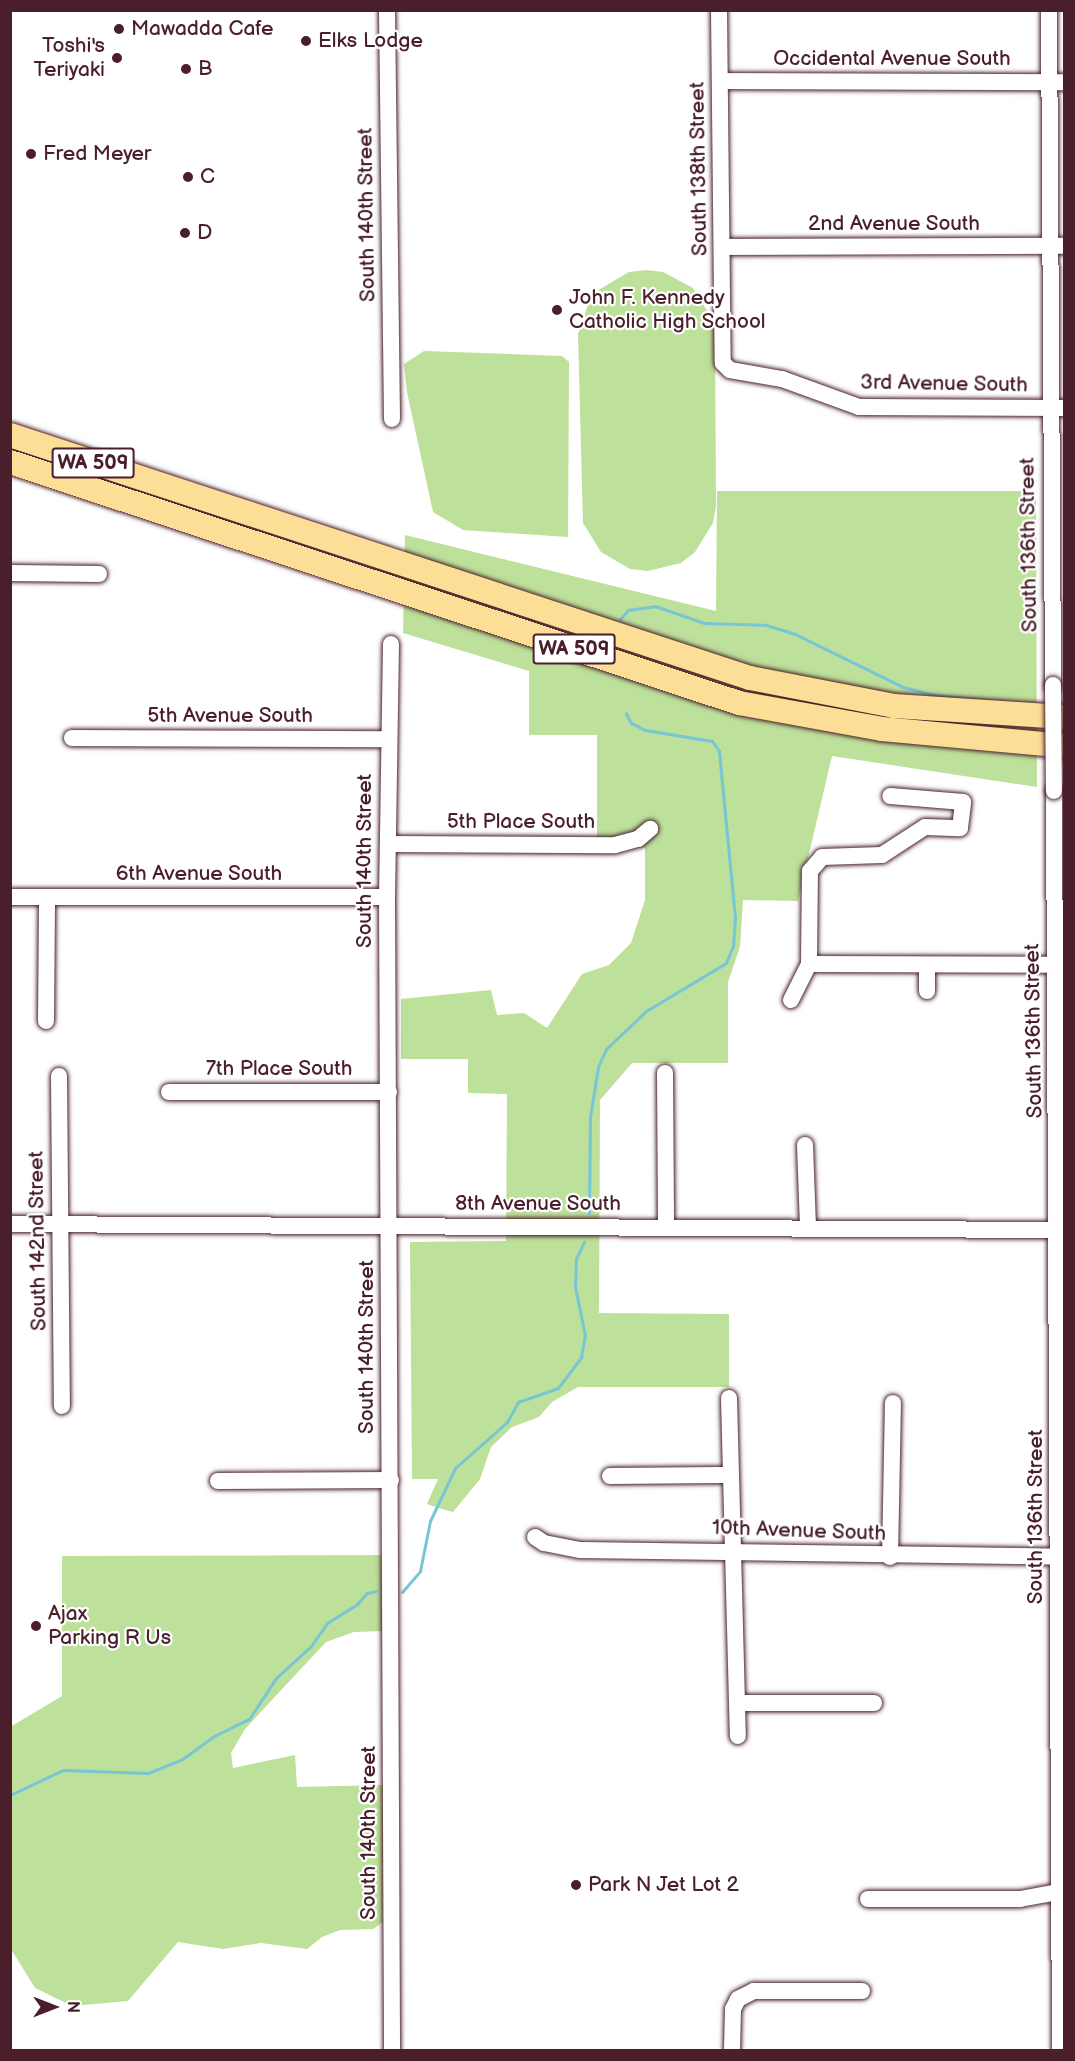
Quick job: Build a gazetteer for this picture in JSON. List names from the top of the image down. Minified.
{"streets":{"highway":["WA 509"],"street":["Occidental Avenue South","South 138th Street","South 140th Street","2nd Avenue South","3rd Avenue South","South 136th Street","5th Avenue South","5th Place South","6th Avenue South","7th Place South","8th Avenue South","South 142nd Street","10th Avenue South"]},"crossings":[["Occidental Avenue South","South 138th Street"],["Occidental Avenue South","South 136th Street"],["South 138th Street","2nd Avenue South"],["South 138th Street","3rd Avenue South"],["South 140th Street","5th Avenue South"],["South 140th Street","5th Place South"],["South 140th Street","6th Avenue South"],["South 140th Street","7th Place South"],["South 140th Street","8th Avenue South"],["2nd Avenue South","South 136th Street"],["3rd Avenue South","South 136th Street"],["South 136th Street","8th Avenue South"],["South 136th Street","10th Avenue South"],["8th Avenue South","South 142nd Street"]],"places":["Mawadda Cafe","Elks Lodge","Toshi's Teriyaki","B","Fred Meyer","C","D","John F. Kennedy Catholic High School","Ajax Parking R Us","Park N Jet Lot 2"],"north":"right"}
